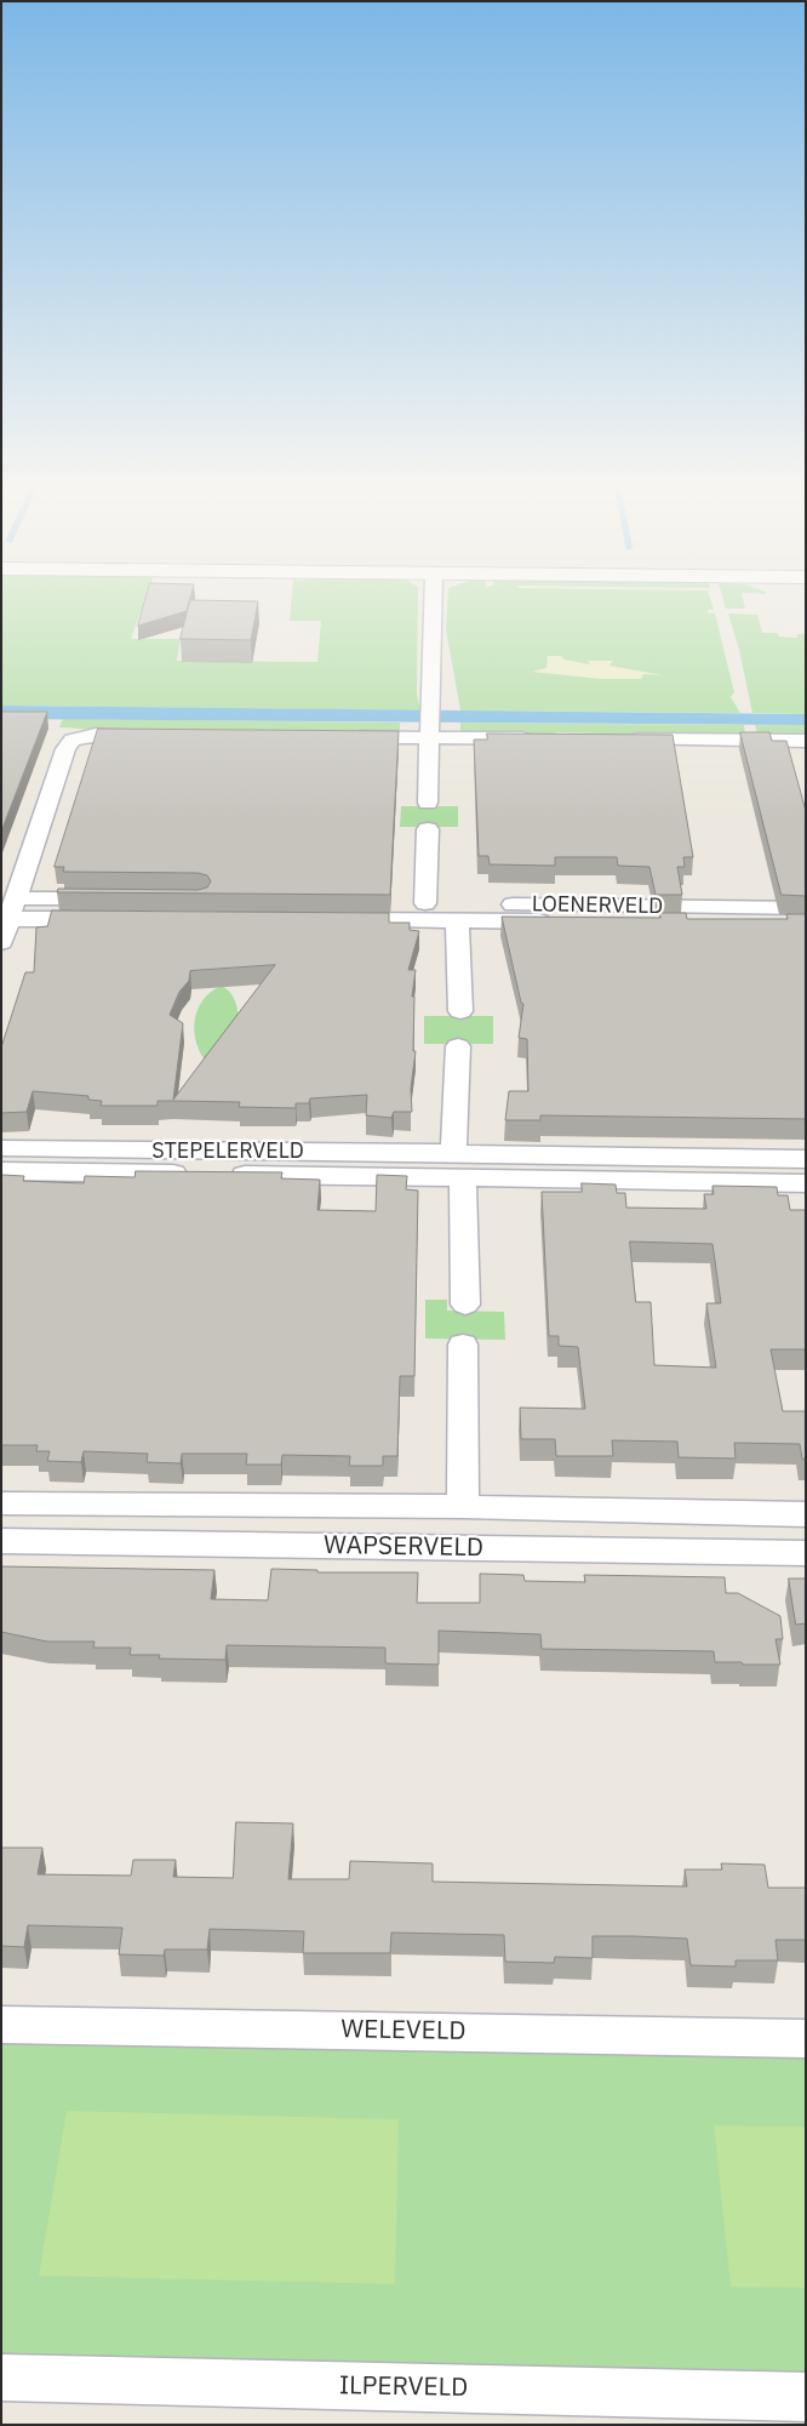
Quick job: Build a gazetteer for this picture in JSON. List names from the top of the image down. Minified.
{"streets":{"street":["LOENERVELD","STEPELERVELD","WAPSERVELD","WELEVELD","ILPERVELD"]}}
